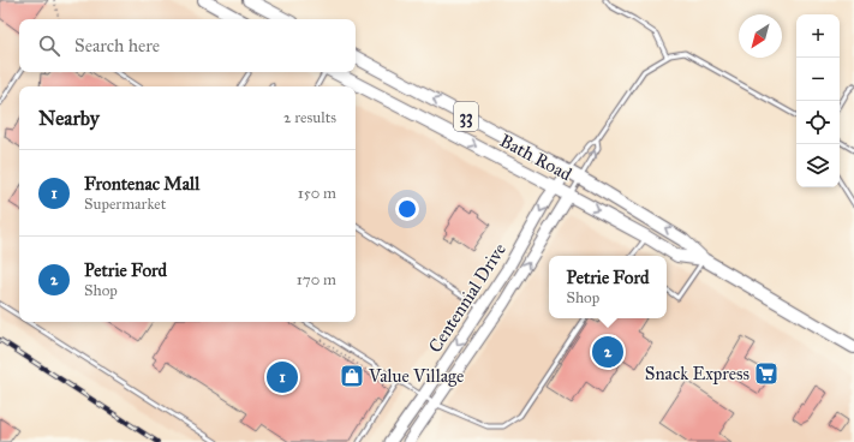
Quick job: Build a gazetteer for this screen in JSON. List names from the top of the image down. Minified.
{"streets":{"main road":["33","Bath Road","Centennial Drive"]},"crossings":[["Bath Road","Centennial Drive"]],"places":{"supermarket":["Snack Express"],"shop":["Value Village"]},"north":"bottom left","page":{"map_buttons":["+","−"],"search":"Search here","heading":["Nearby","2 results"],"list":[{"mark":"1","name":"Frontenac Mall","note":"Supermarket","value":"150 m"},{"mark":"2","name":"Petrie Ford","note":"Shop","value":"170 m"}],"popup":["Petrie Ford","Shop"],"pins":["2","1"]}}
